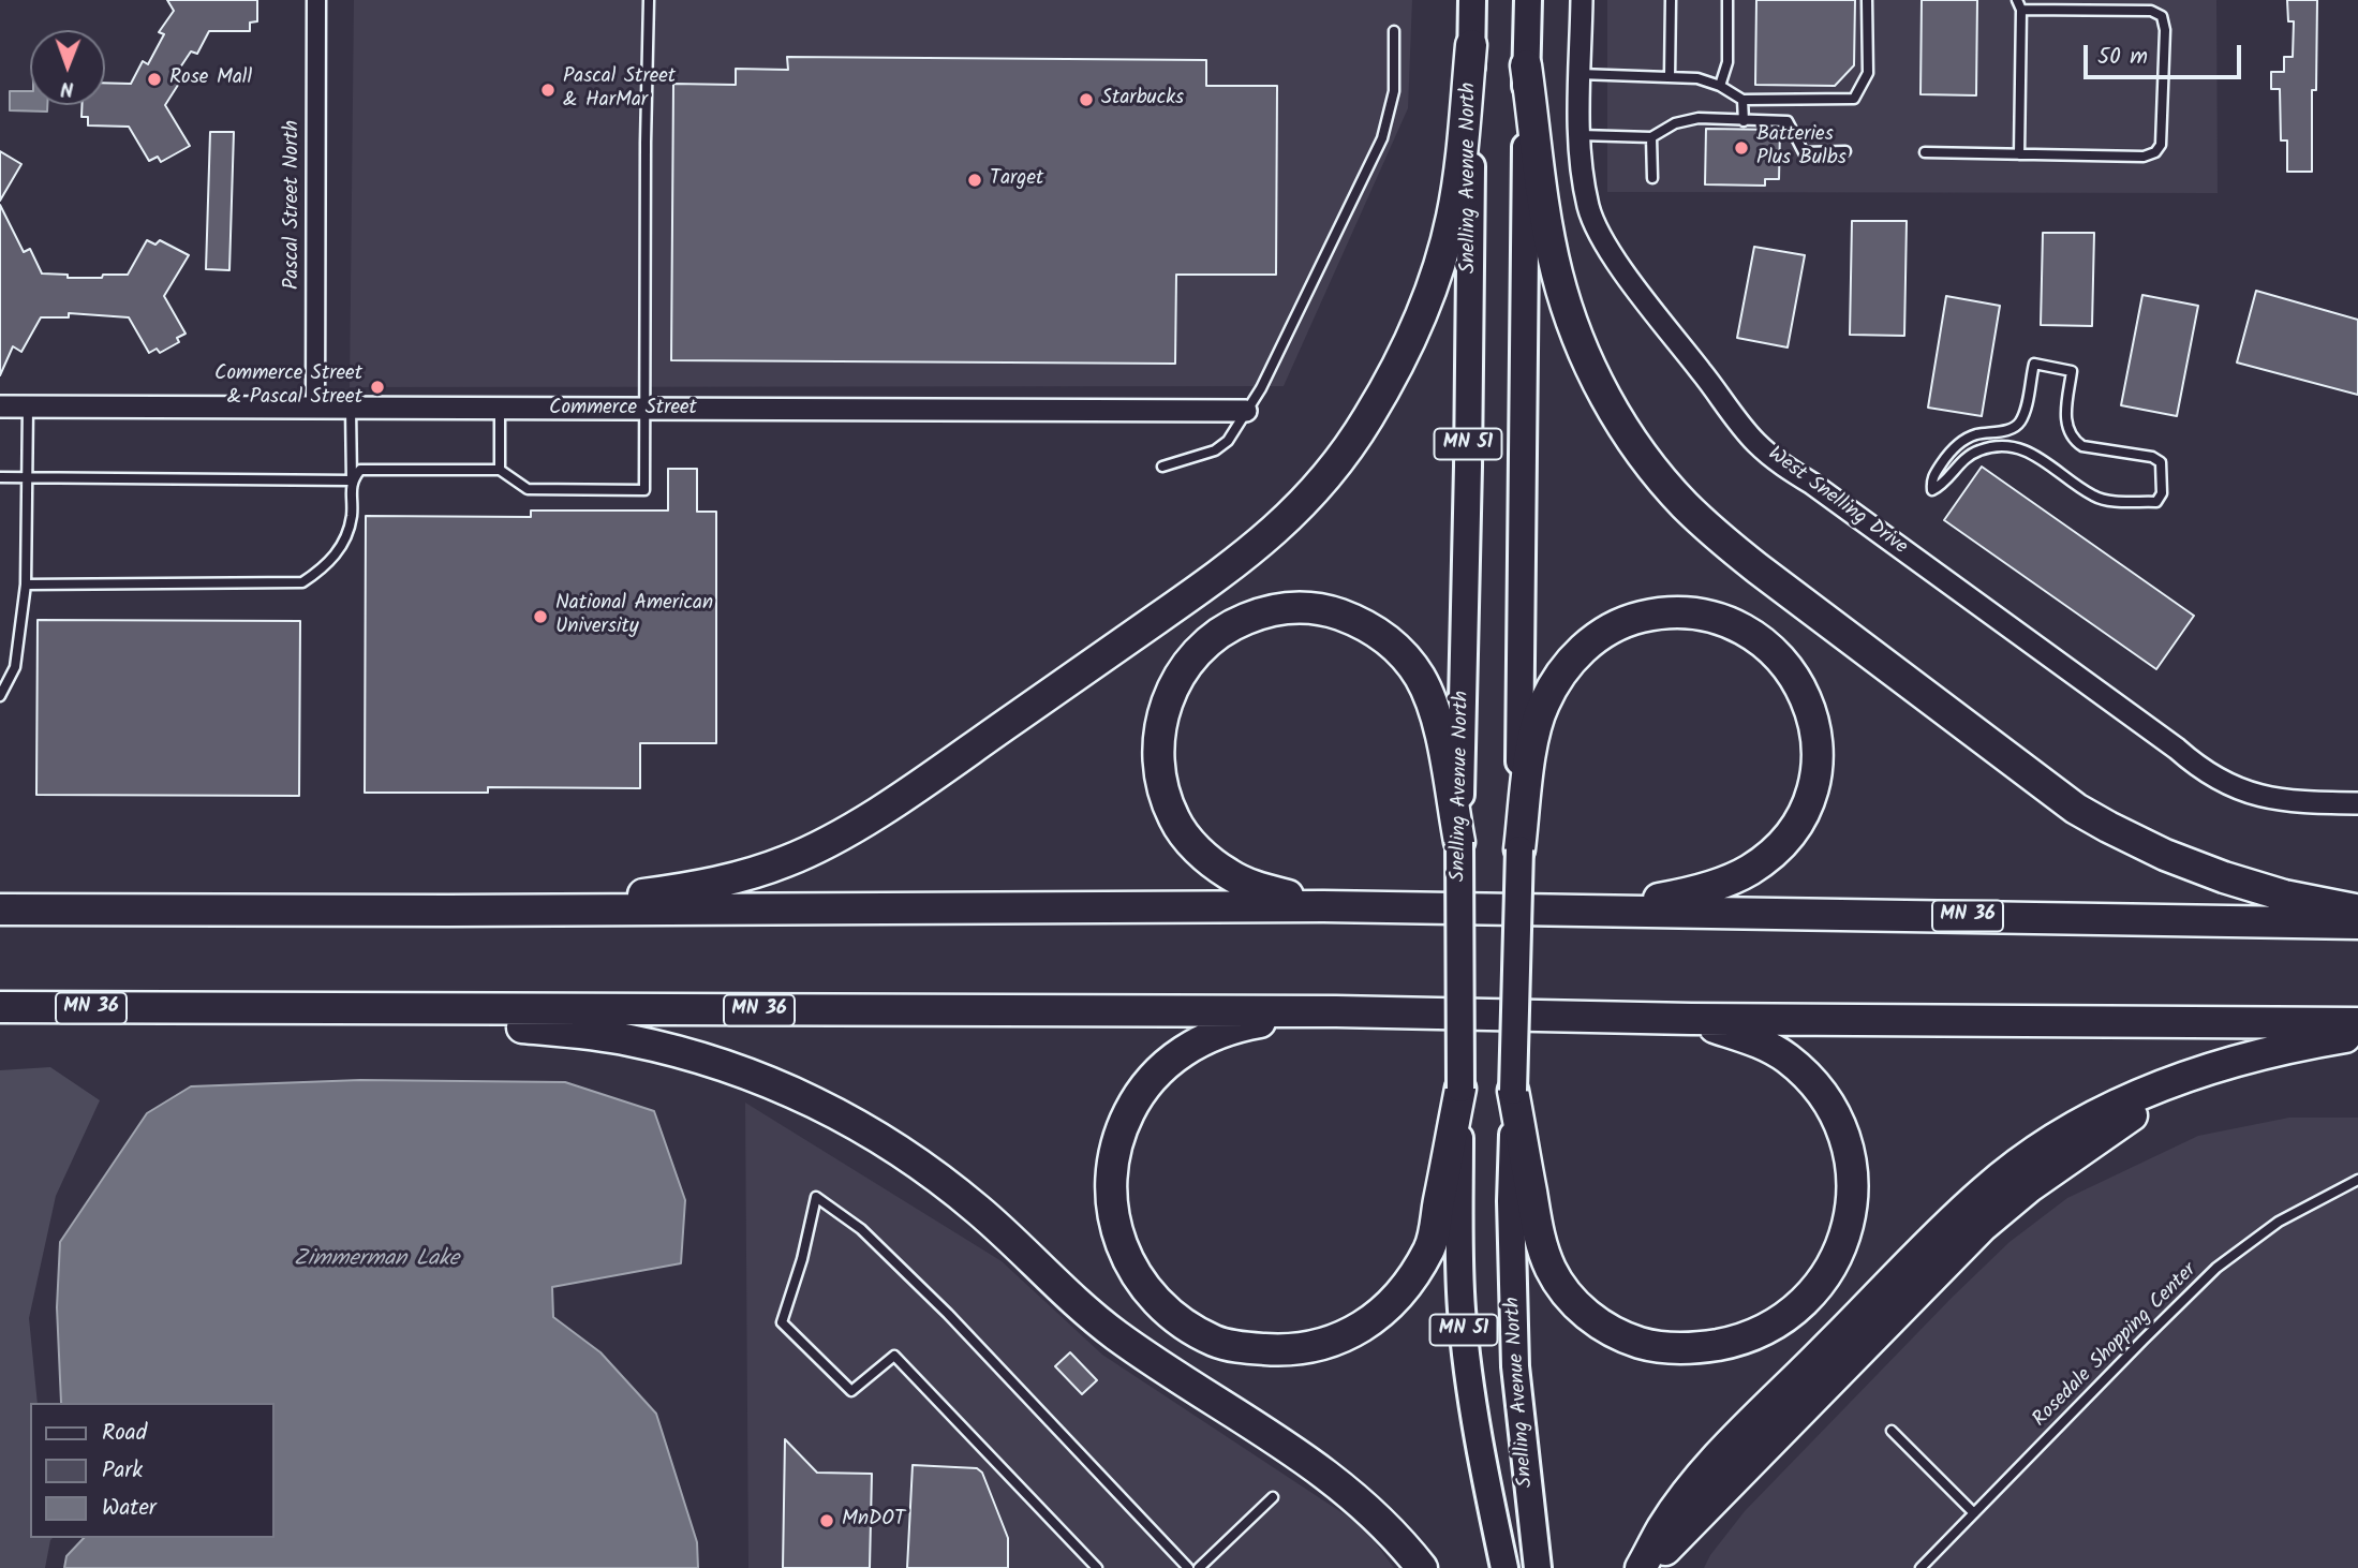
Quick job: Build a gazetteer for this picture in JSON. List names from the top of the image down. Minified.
{"streets":{"highway":["MN 36"],"main road":["Snelling Avenue North","MN 51"],"street":["Pascal Street North","Commerce Street","West Snelling Drive"],"lane":["Rosedale Shopping Center"]},"crossings":[["Pascal Street North","Commerce Street"]],"water":["Zimmerman Lake"],"places":["Rose Mall","Pascal Street & HarMar","Starbucks","Batteries Plus Bulbs","Target","Commerce Street & Pascal Street","National American University","MnDOT"],"legend":["Road","Park","Water"],"scale_bar":"50 m","north":"bottom"}
